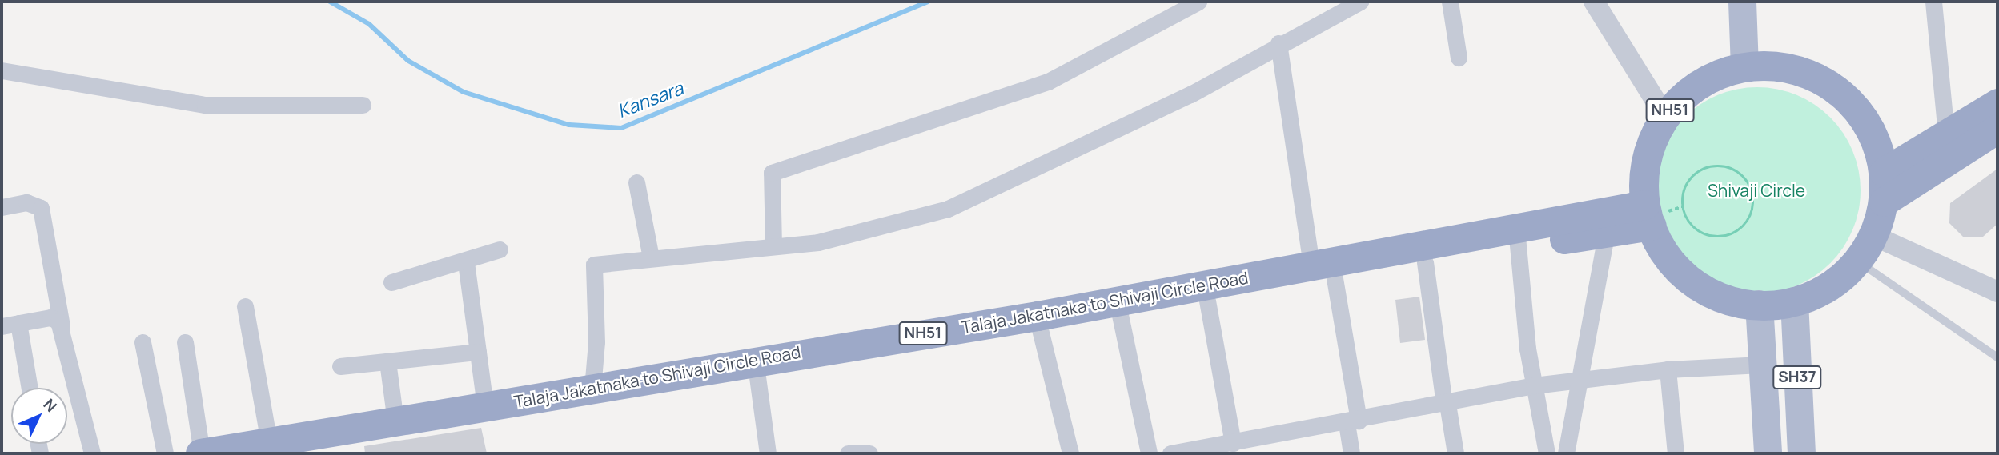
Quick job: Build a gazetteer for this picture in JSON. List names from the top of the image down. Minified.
{"streets":{"highway":["NH51","Talaja Jakatnaka to Shivaji Circle Road"],"main road":["SH37"]},"crossings":[["NH51","Talaja Jakatnaka to Shivaji Circle Road"],["NH51","SH37"]],"water":["Kansara"],"parks":["Shivaji Circle"],"north":"top right"}
